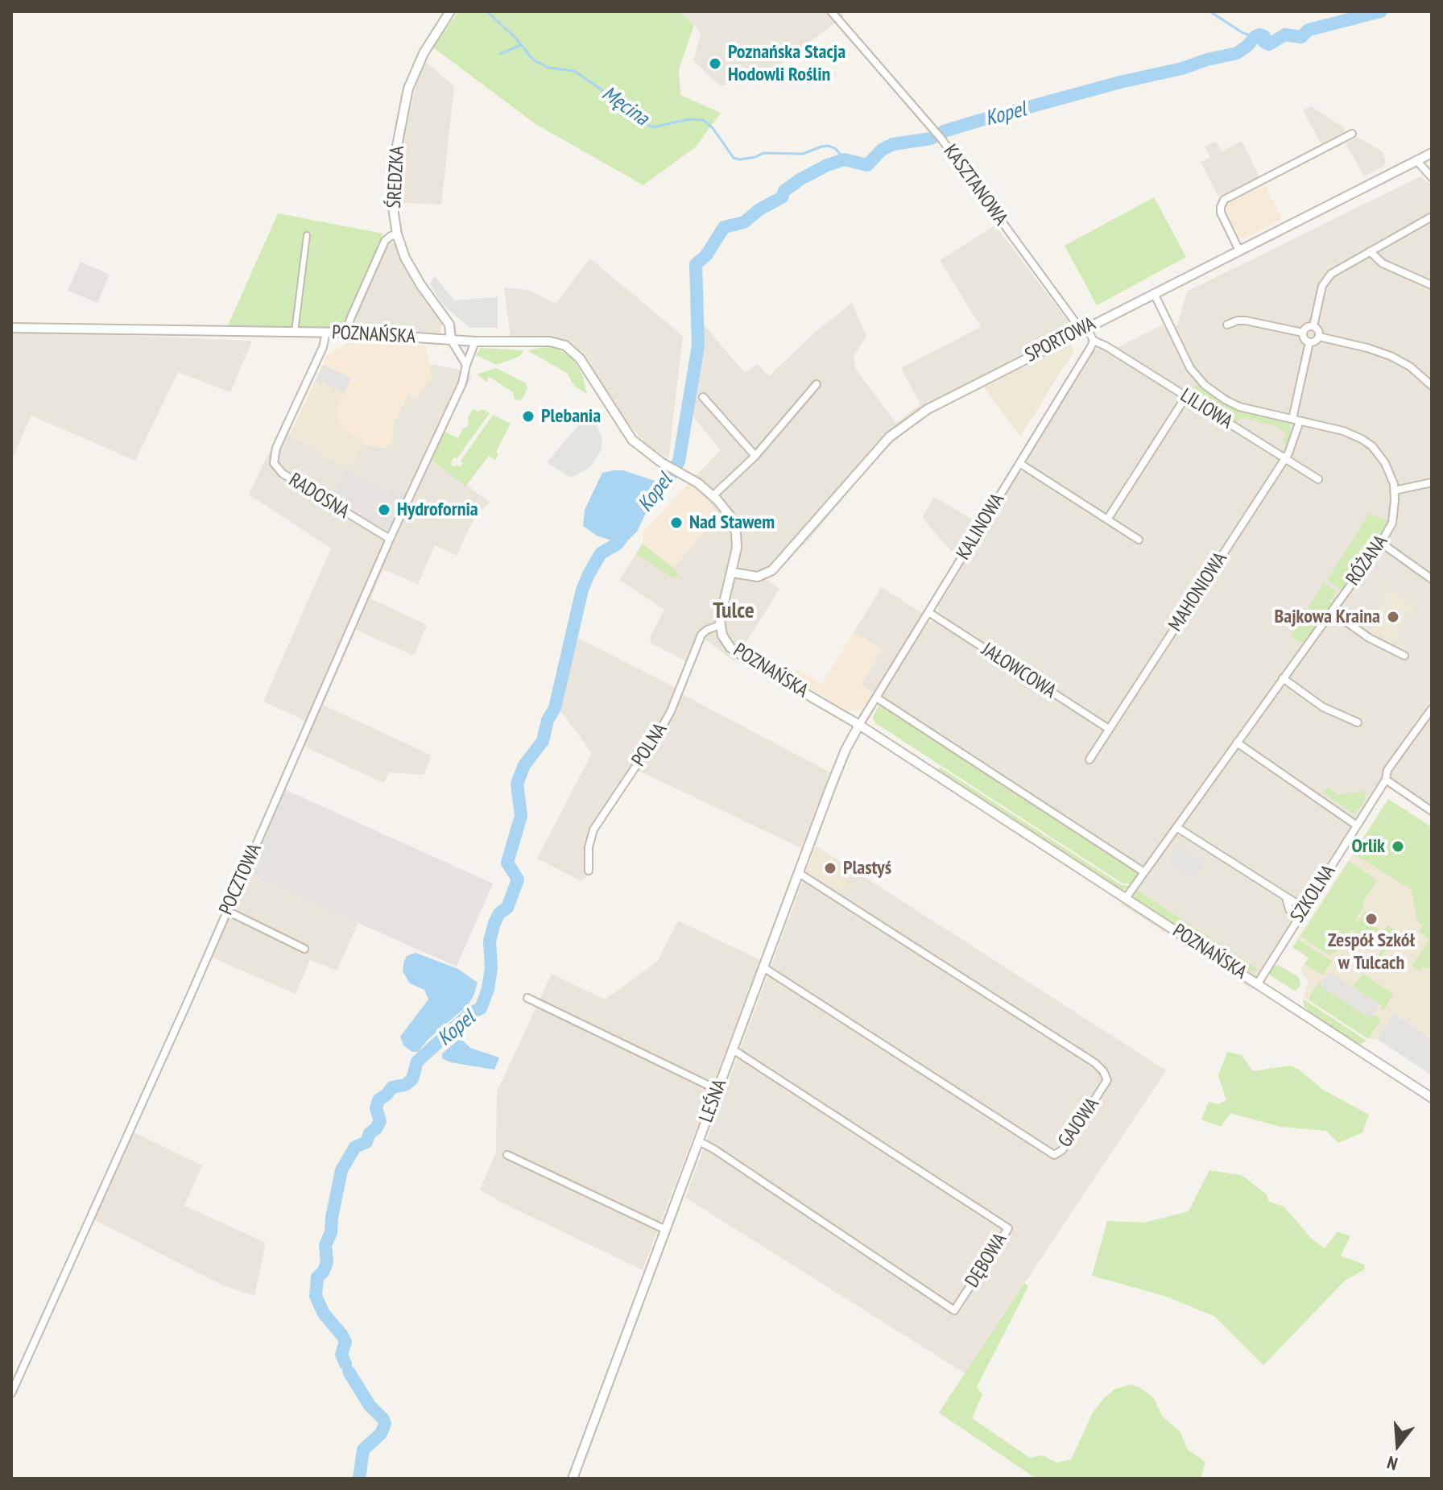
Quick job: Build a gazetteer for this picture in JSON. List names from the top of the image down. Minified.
{"streets":{"street":["ŚREDZKA","KASZTANOWA","POZNAŃSKA","SPORTOWA","LILIOWA","RADOSNA","KALINOWA","RÓŻANA","MAHONIOWA","JAŁOWCOWA","POLNA","POCZTOWA","SZKOLNA","LEŚNA","GAJOWA","DĘBOWA"]},"crossings":[["ŚREDZKA","POZNAŃSKA"],["KASZTANOWA","SPORTOWA"],["POZNAŃSKA","SPORTOWA"],["POZNAŃSKA","RADOSNA"],["POZNAŃSKA","KALINOWA"],["POZNAŃSKA","RÓŻANA"],["POZNAŃSKA","POLNA"],["POZNAŃSKA","POCZTOWA"],["POZNAŃSKA","SZKOLNA"],["POZNAŃSKA","LEŚNA"],["SPORTOWA","RÓŻANA"],["LILIOWA","KALINOWA"],["LILIOWA","MAHONIOWA"],["RADOSNA","POCZTOWA"],["KALINOWA","JAŁOWCOWA"],["KALINOWA","LEŚNA"],["RÓŻANA","MAHONIOWA"],["MAHONIOWA","JAŁOWCOWA"],["LEŚNA","GAJOWA"],["LEŚNA","DĘBOWA"]],"districts":["Tulce"],"water":["Męcina","Kopel"],"places":["Poznańska Stacja Hodowli Roślin","Plebania","Hydrofornia","Nad Stawem","Bajkowa Kraina","Orlik","Plastyś","Zespół Szkół w Tulcach"],"north":"bottom"}
